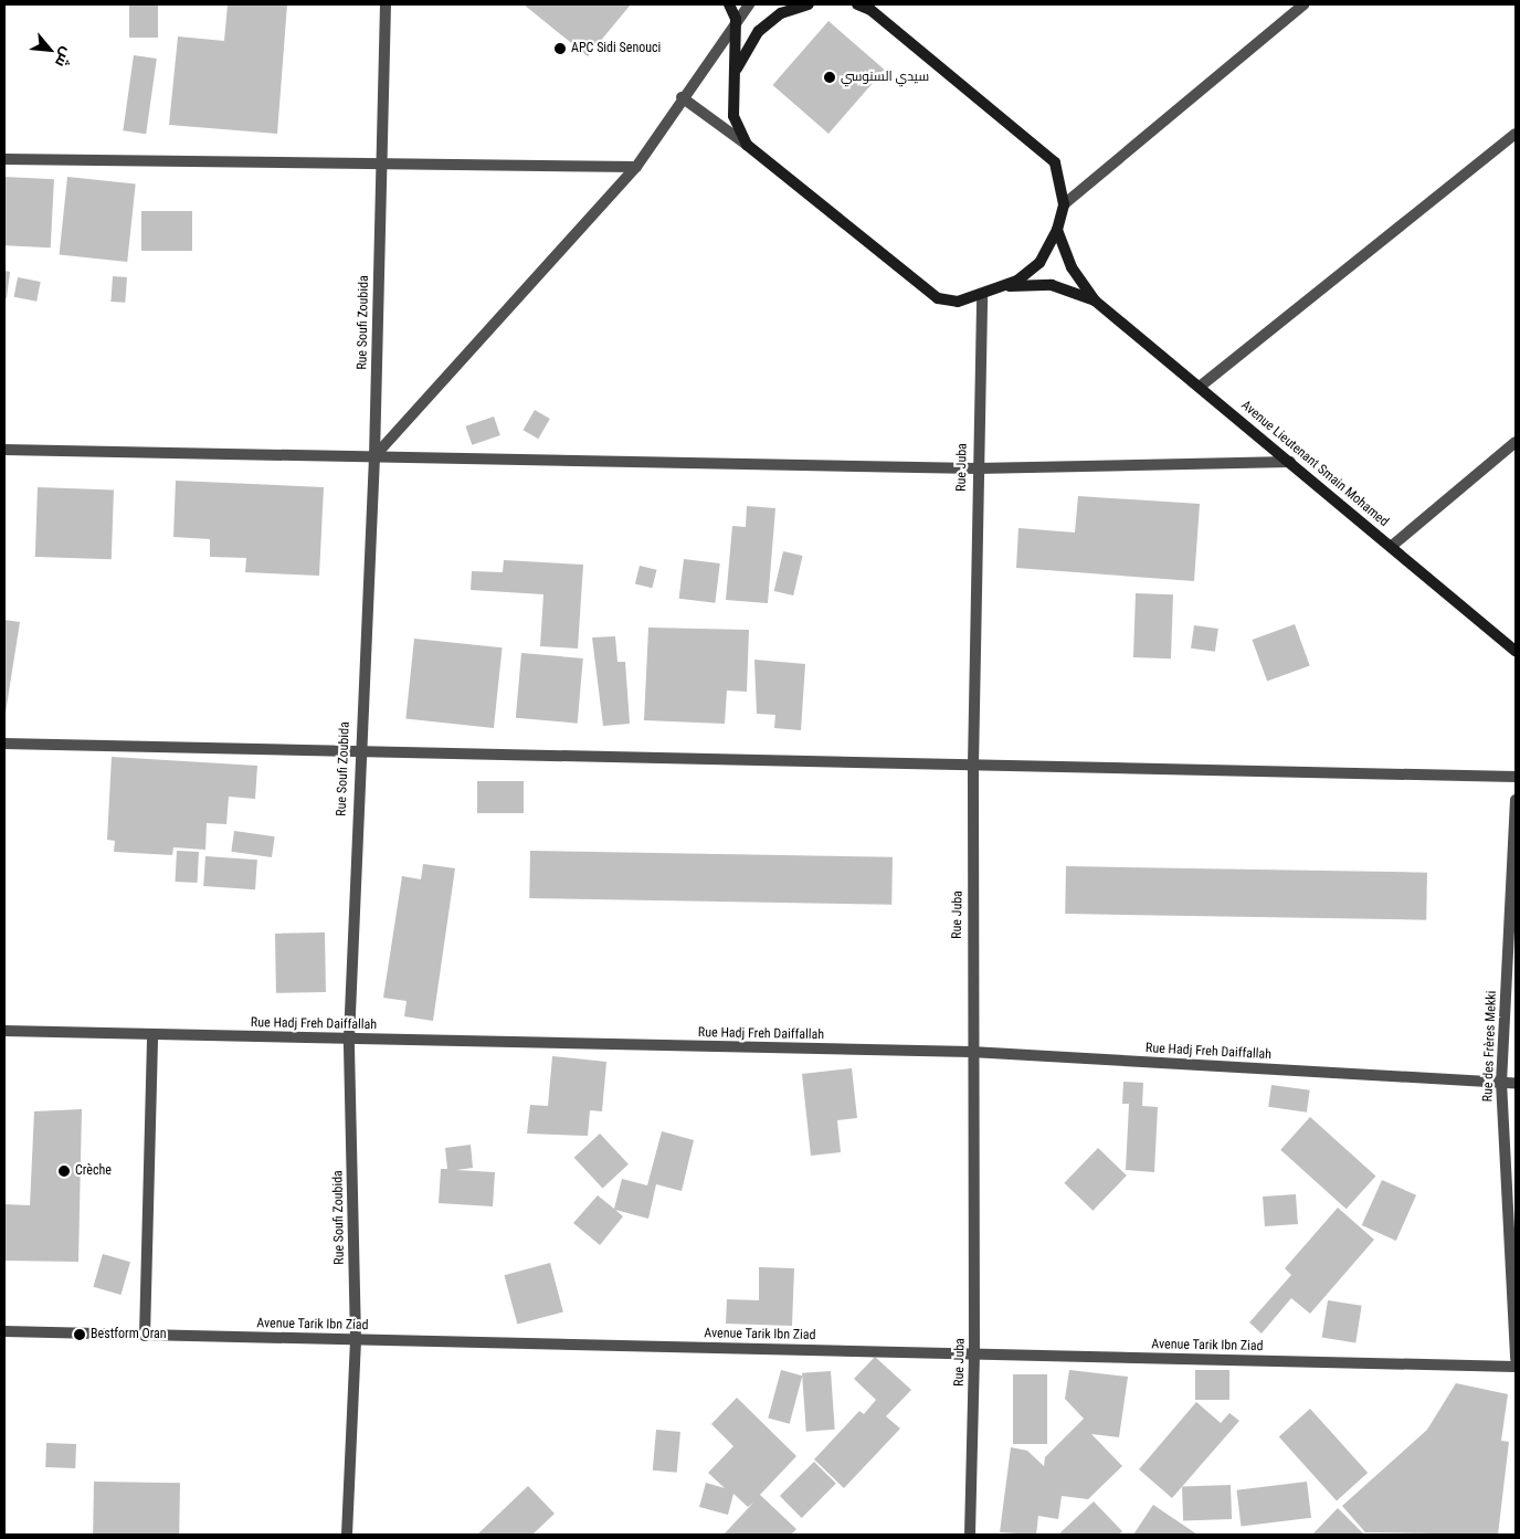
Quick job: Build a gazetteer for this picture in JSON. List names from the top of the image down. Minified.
{"streets":{"main road":["Avenue Lieutenant Smain Mohamed"],"street":["Rue Soufi Zoubida","Rue Juba","Rue Hadj Freh Daiffallah","Rue des Frères Mekki","Avenue Tarik Ibn Ziad"]},"crossings":[["Rue Soufi Zoubida","Rue Hadj Freh Daiffallah"],["Rue Soufi Zoubida","Avenue Tarik Ibn Ziad"],["Rue Juba","Rue Hadj Freh Daiffallah"],["Rue Juba","Avenue Tarik Ibn Ziad"],["Rue Hadj Freh Daiffallah","Rue des Frères Mekki"]],"places":["APC Sidi Senouci","سيدي السنوسي","Crèche","Bestform Oran"],"north":"bottom right"}
